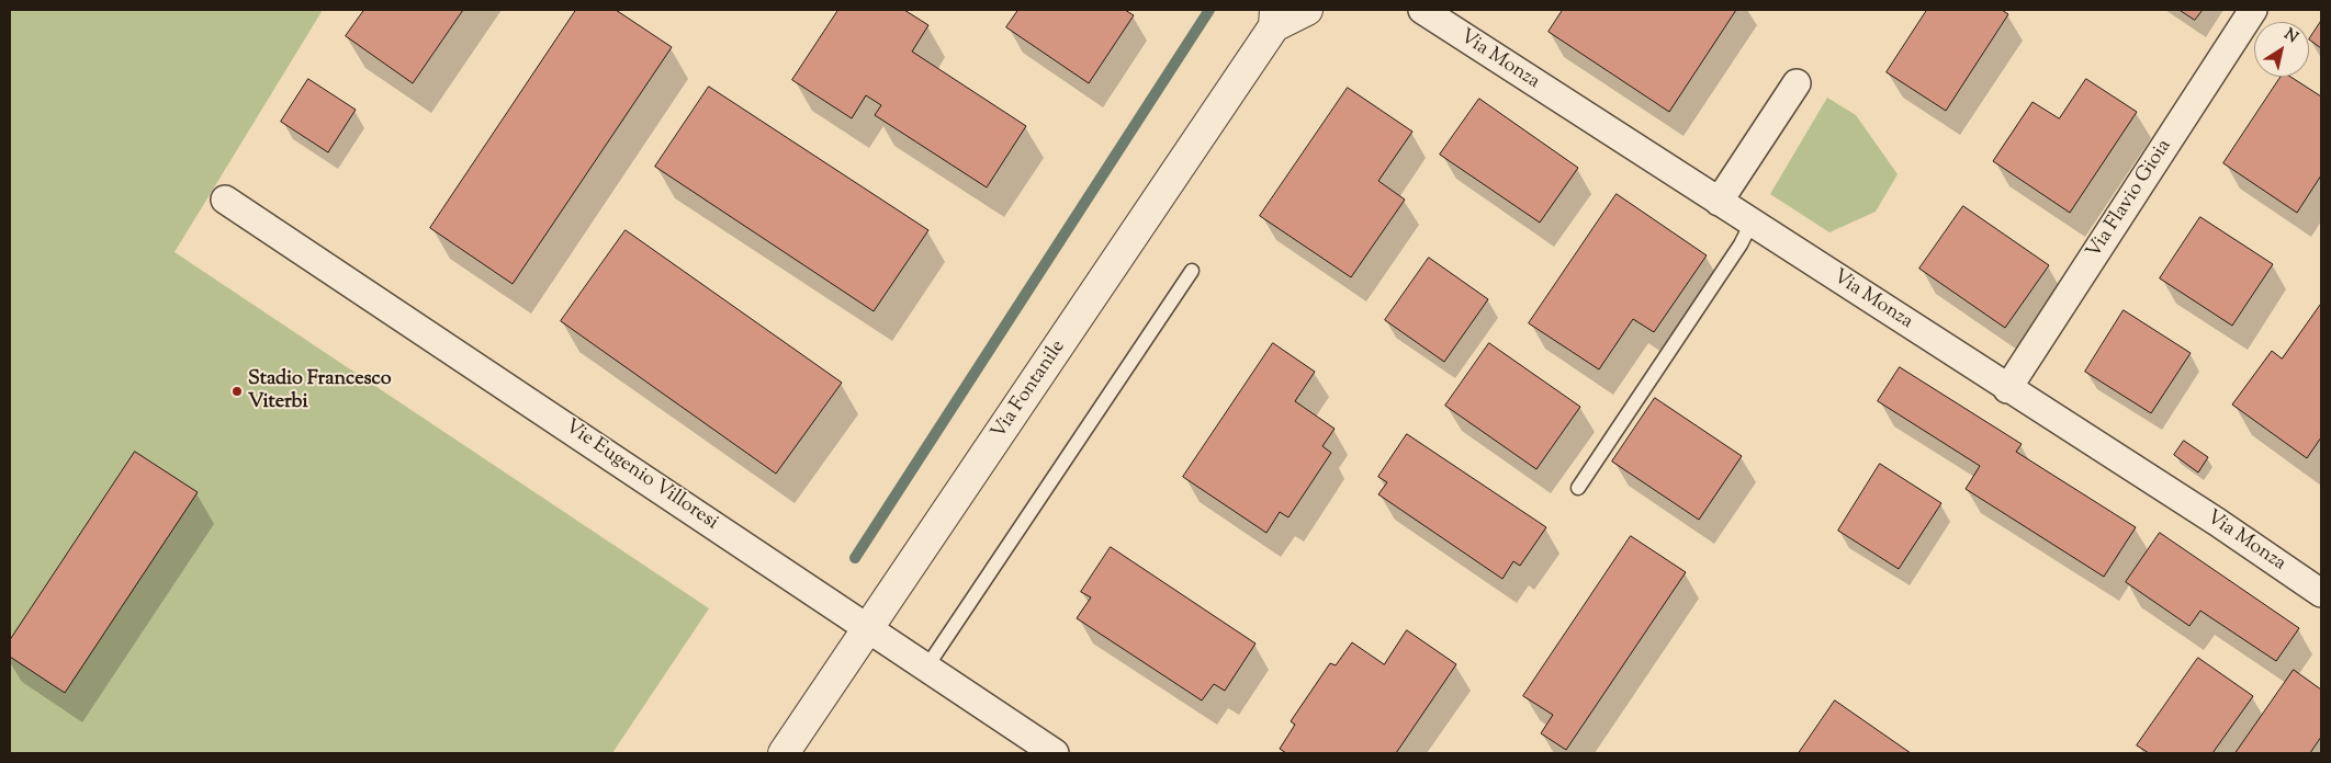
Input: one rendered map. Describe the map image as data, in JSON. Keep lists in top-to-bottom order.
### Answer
{
  "streets": {
    "street": [
      "Via Monza",
      "Via Flavio Gioia",
      "Via Fontanile",
      "Vie Eugenio Villoresi"
    ]
  },
  "crossings": [
    ["Via Monza", "Via Flavio Gioia"],
    ["Via Fontanile", "Vie Eugenio Villoresi"]
  ],
  "places": ["Stadio Francesco Viterbi"],
  "north": "top right"
}
